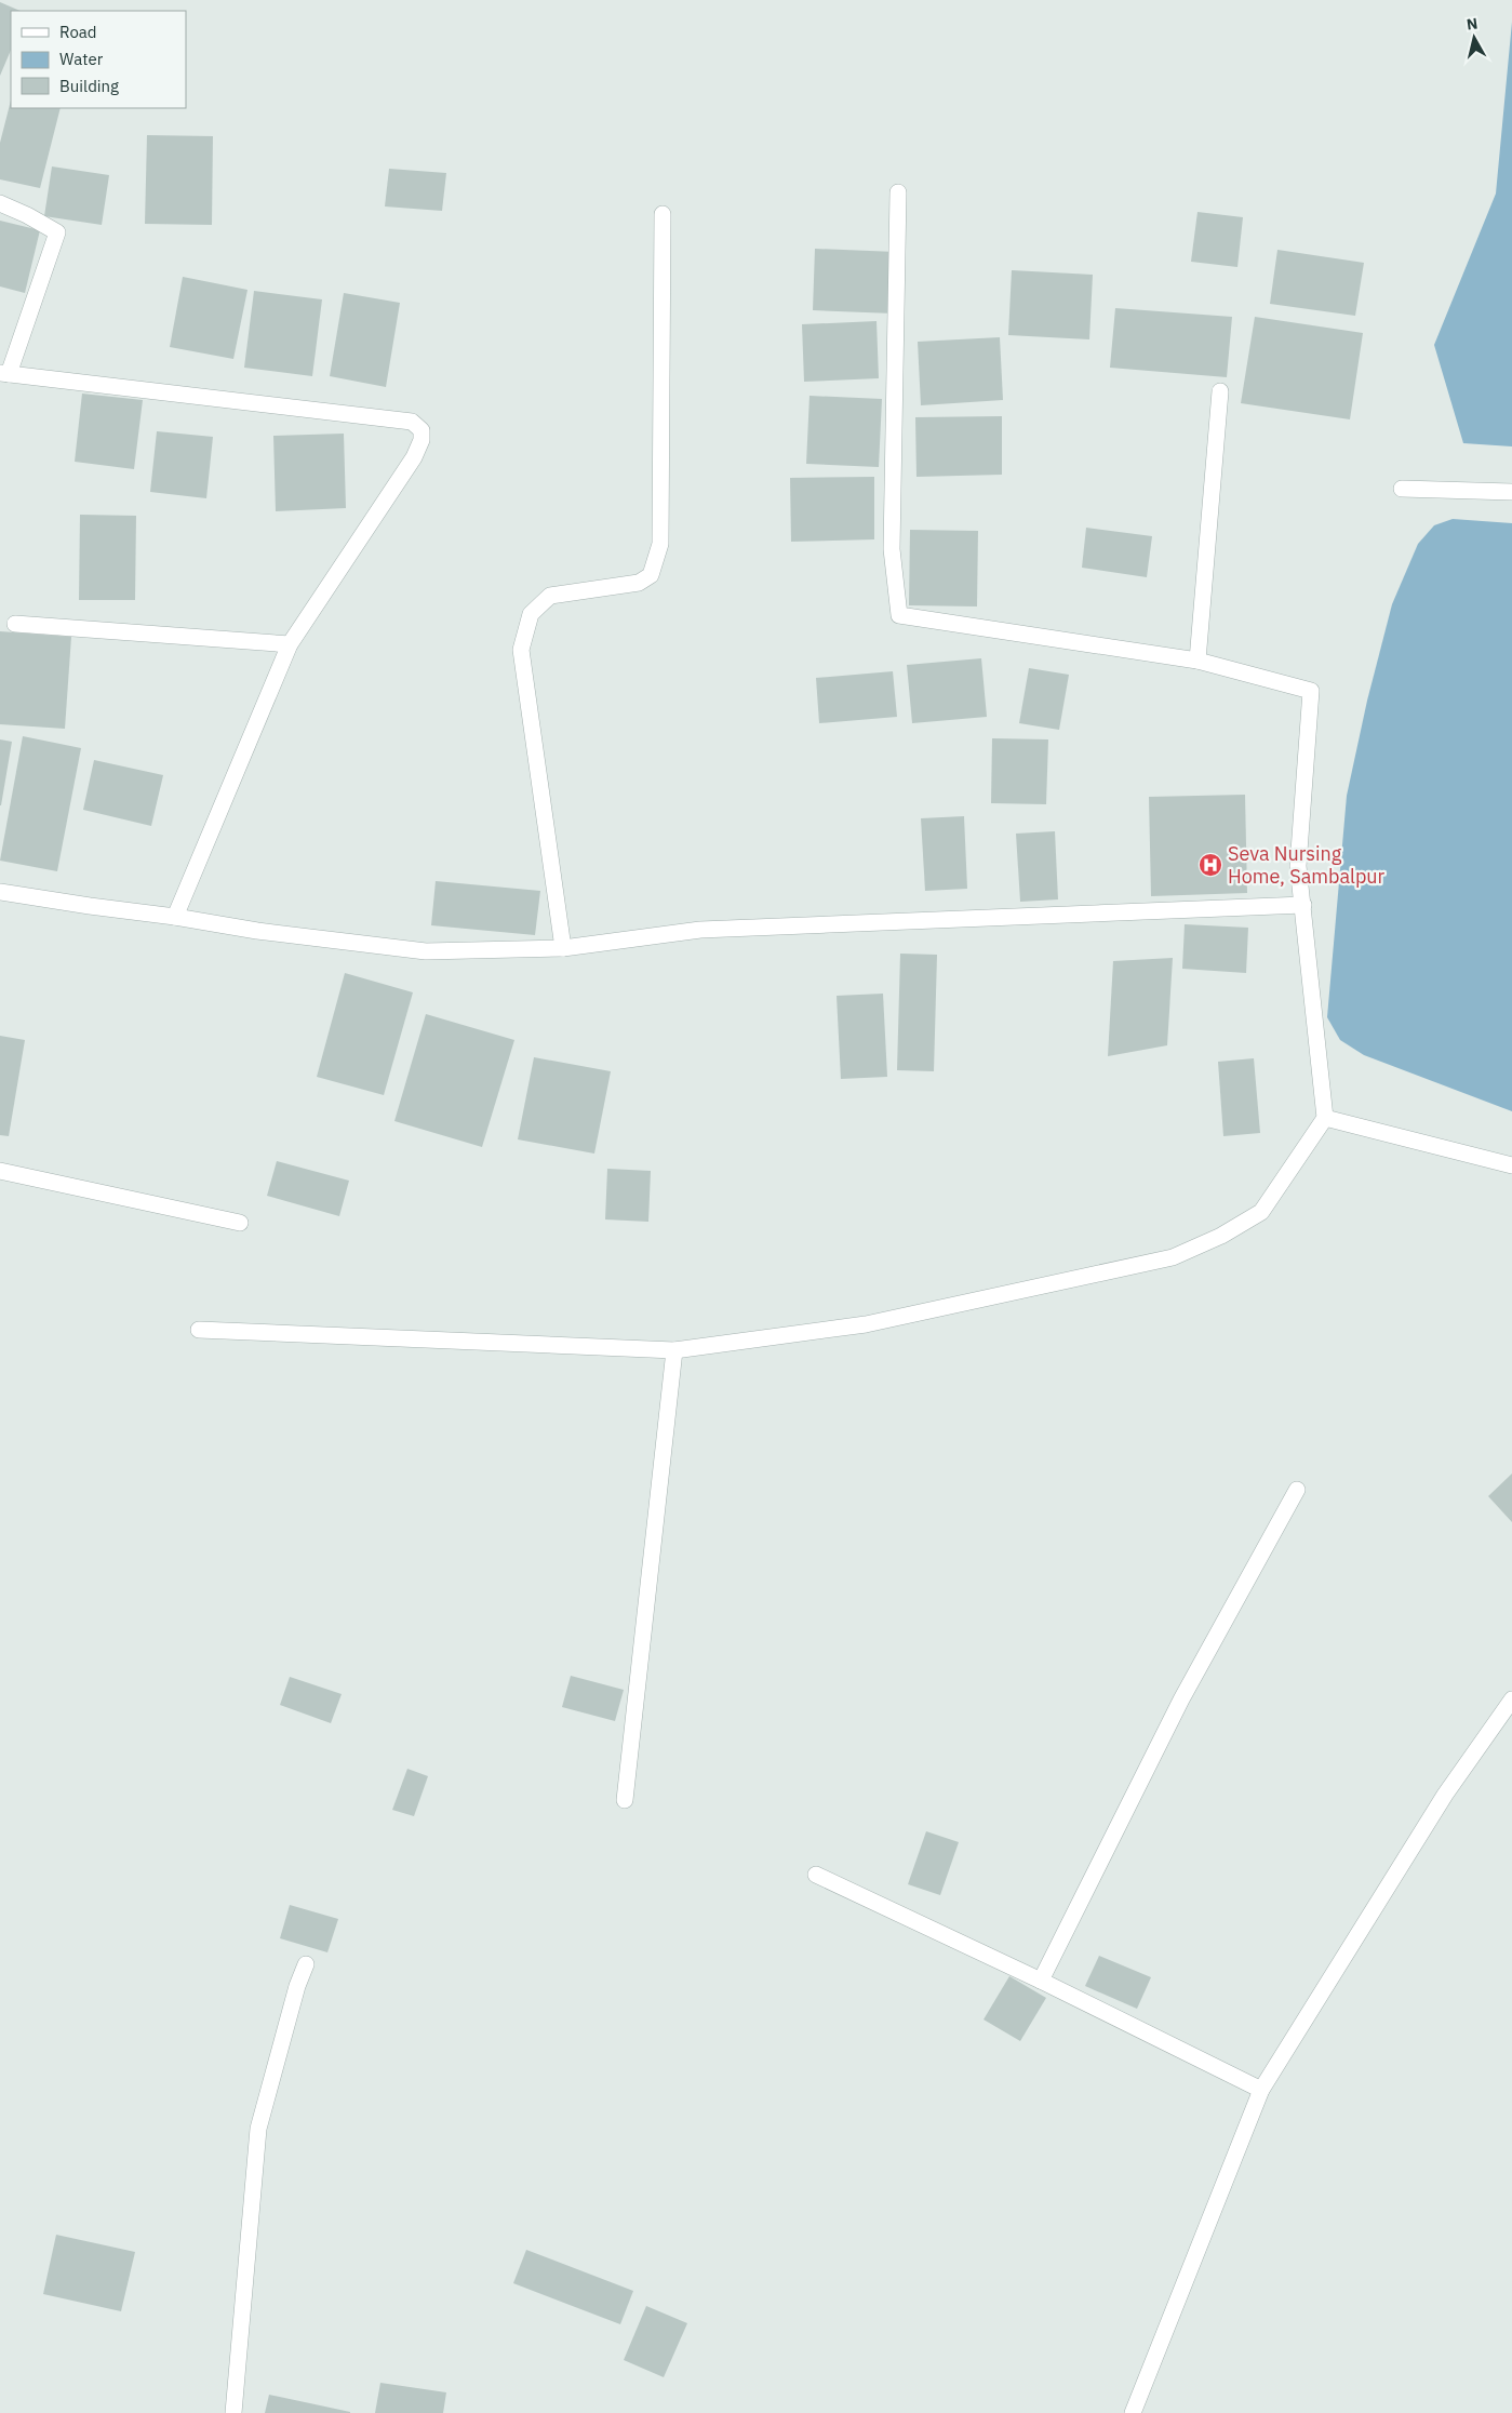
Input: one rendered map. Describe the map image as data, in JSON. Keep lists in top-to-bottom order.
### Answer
{
  "places": {
    "hospital": ["Seva Nursing Home, Sambalpur"]
  },
  "legend": ["Road", "Water", "Building"],
  "north": "top"
}
